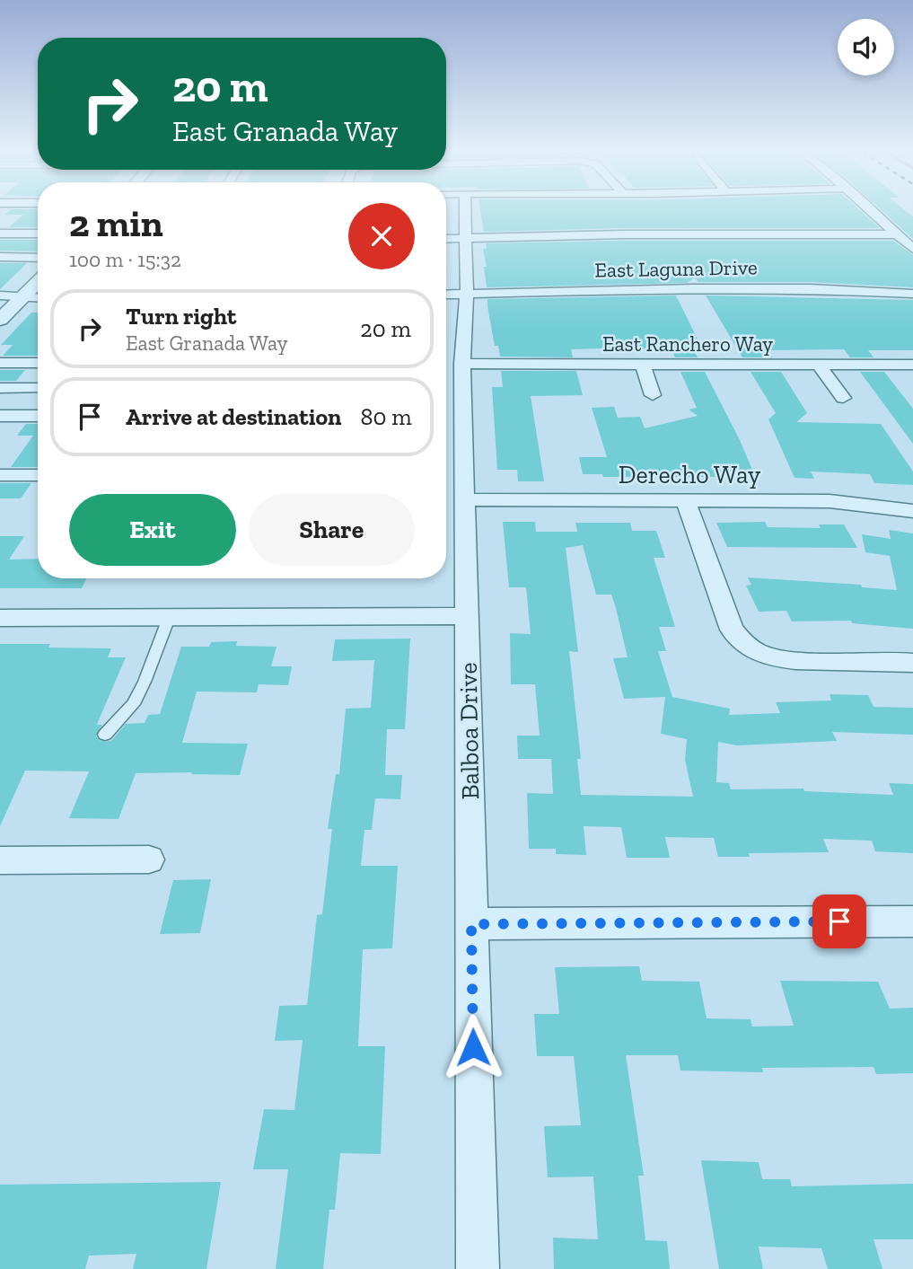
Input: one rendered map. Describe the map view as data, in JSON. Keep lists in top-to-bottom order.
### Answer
{
  "streets": {
    "street": [
      "East Laguna Drive",
      "East Ranchero Way",
      "Derecho Way",
      "Balboa Drive"
    ]
  },
  "crossings": [
    ["East Laguna Drive", "Balboa Drive"],
    ["East Ranchero Way", "Balboa Drive"],
    ["Derecho Way", "Balboa Drive"]
  ],
  "page": {
    "turn": ["20 m", "East Granada Way"],
    "heading": ["2 min", "100 m · 15:32"],
    "list": [
      {
        "name": "Turn right",
        "note": "East Granada Way",
        "value": "20 m"
      },
      {
        "name": "Arrive at destination",
        "value": "80 m"
      }
    ],
    "buttons": ["Exit", "Share"]
  }
}
